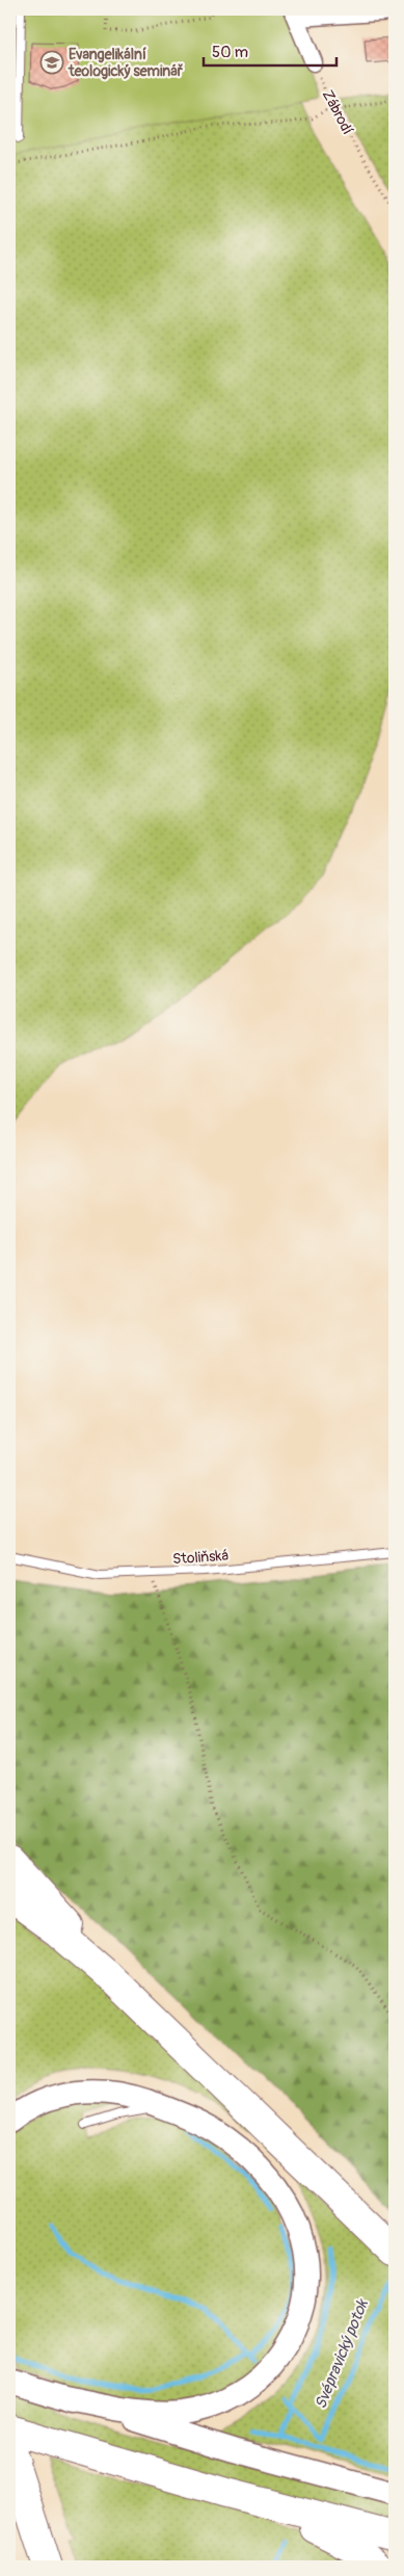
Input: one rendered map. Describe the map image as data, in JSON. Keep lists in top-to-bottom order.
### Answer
{
  "streets": {
    "lane": ["Stoliňská"],
    "path": ["Zábrodí"]
  },
  "water": ["Svépravický potok"],
  "places": {
    "school or university": ["Evangelikální teologický seminář"]
  },
  "scale_bar": "50 m"
}
